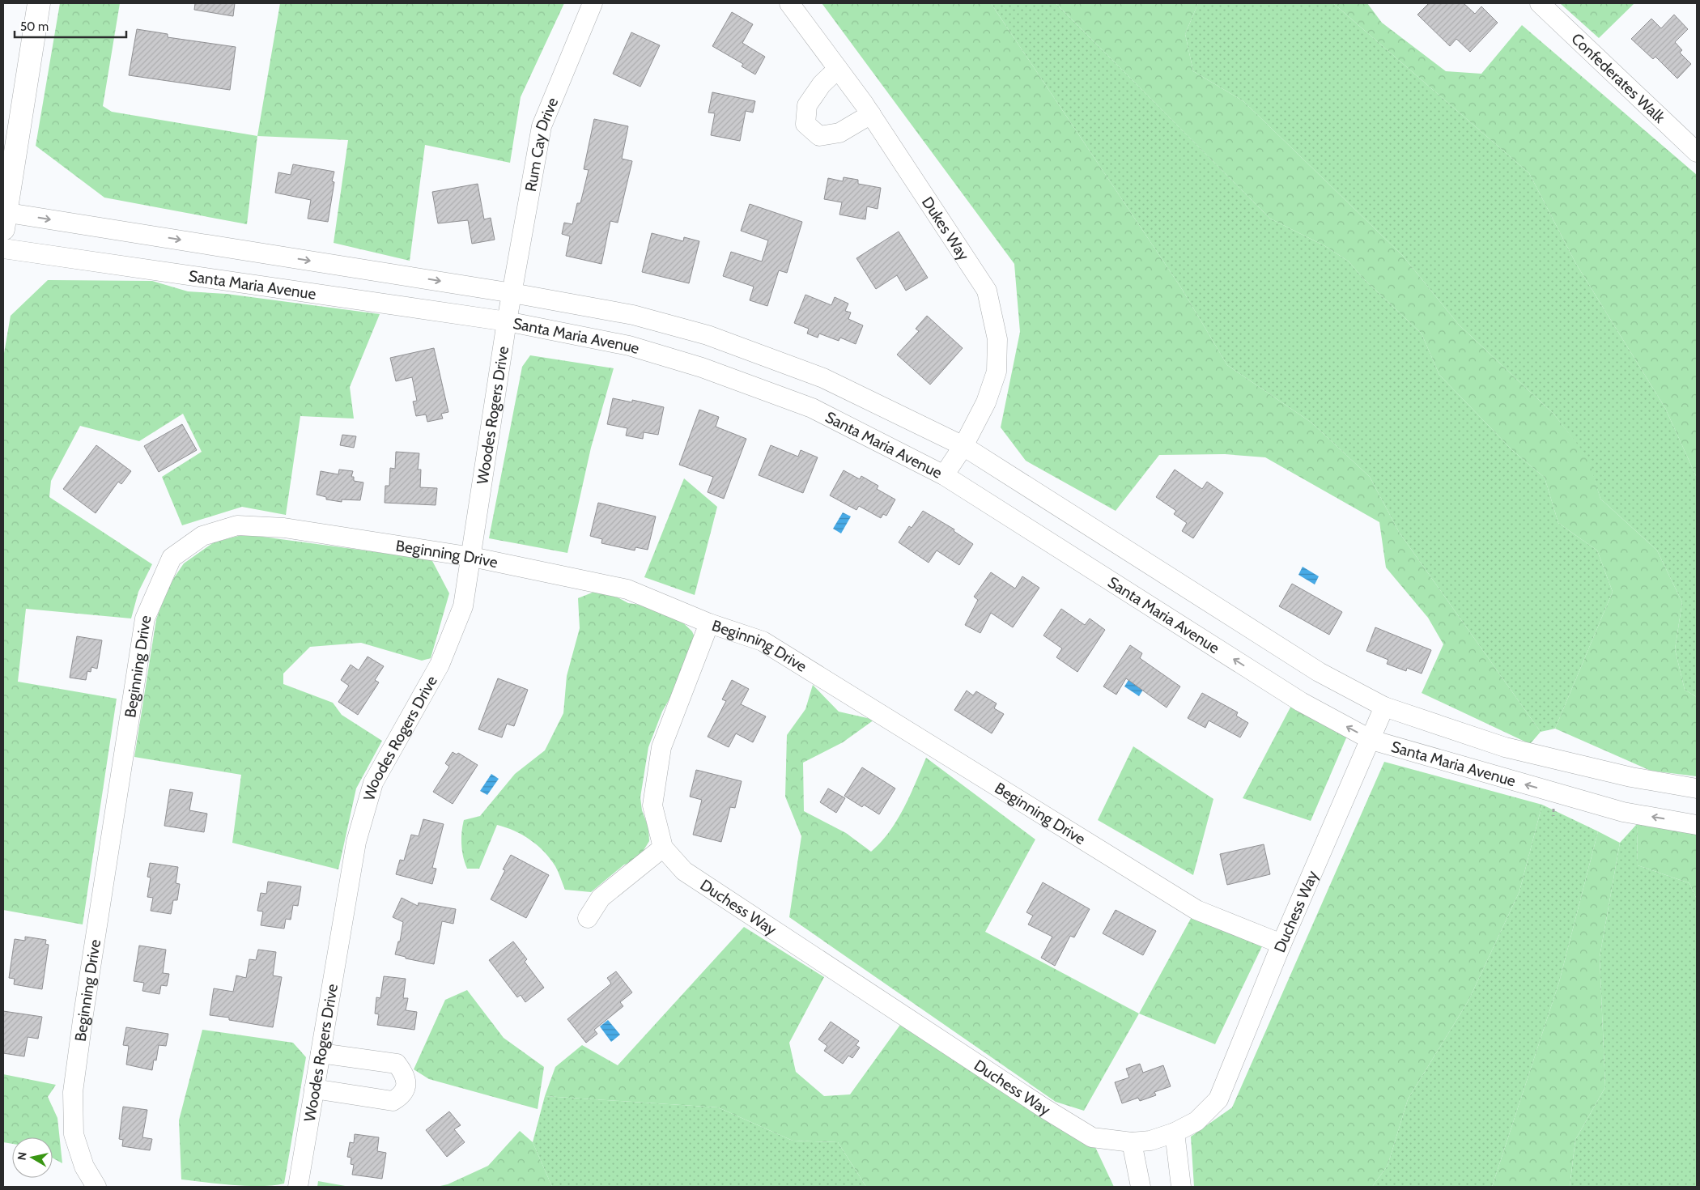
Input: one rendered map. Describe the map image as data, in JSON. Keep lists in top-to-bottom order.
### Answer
{
  "streets": {
    "street": [
      "Confederates Walk",
      "Rum Cay Drive",
      "Dukes Way",
      "Santa Maria Avenue",
      "Woodes Rogers Drive",
      "Beginning Drive",
      "Duchess Way"
    ]
  },
  "crossings": [
    ["Rum Cay Drive", "Santa Maria Avenue"],
    ["Rum Cay Drive", "Woodes Rogers Drive"],
    ["Dukes Way", "Santa Maria Avenue"],
    ["Santa Maria Avenue", "Woodes Rogers Drive"],
    ["Santa Maria Avenue", "Duchess Way"],
    ["Woodes Rogers Drive", "Beginning Drive"],
    ["Beginning Drive", "Duchess Way"]
  ],
  "scale_bar": "50 m",
  "north": "left"
}
